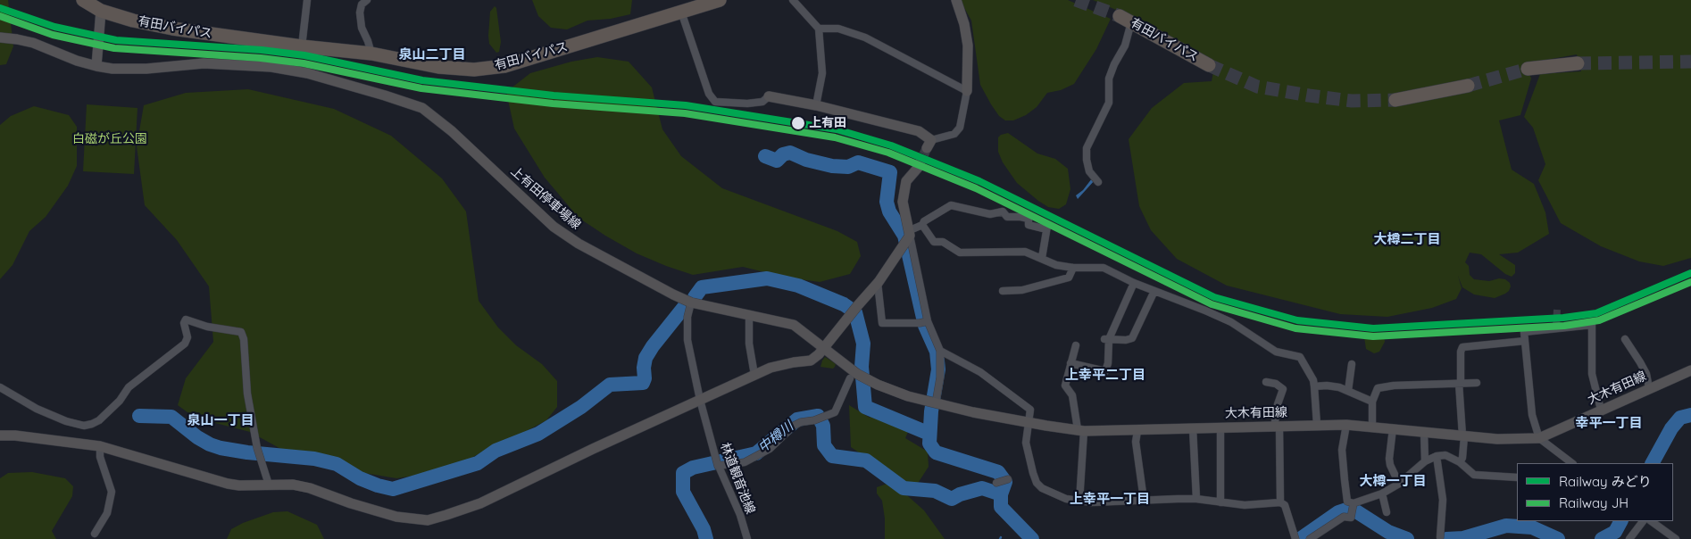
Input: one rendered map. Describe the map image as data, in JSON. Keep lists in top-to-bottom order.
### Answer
{
  "streets": {
    "highway": ["有田バイパス"],
    "main road": ["上有田停車場線", "大木有田線"],
    "street": ["林道観音池線"]
  },
  "crossings": [
    ["上有田停車場線", "大木有田線"]
  ],
  "districts": [
    "泉山二丁目",
    "大樽二丁目",
    "上幸平二丁目",
    "泉山一丁目",
    "幸平一丁目",
    "大樽一丁目",
    "上幸平一丁目"
  ],
  "water": ["中樽川"],
  "parks": ["白磁が丘公園"],
  "places": ["上有田"],
  "lines": ["rail line みどり", "rail line JH"],
  "legend": ["Railway みどり", "Railway JH"]
}
